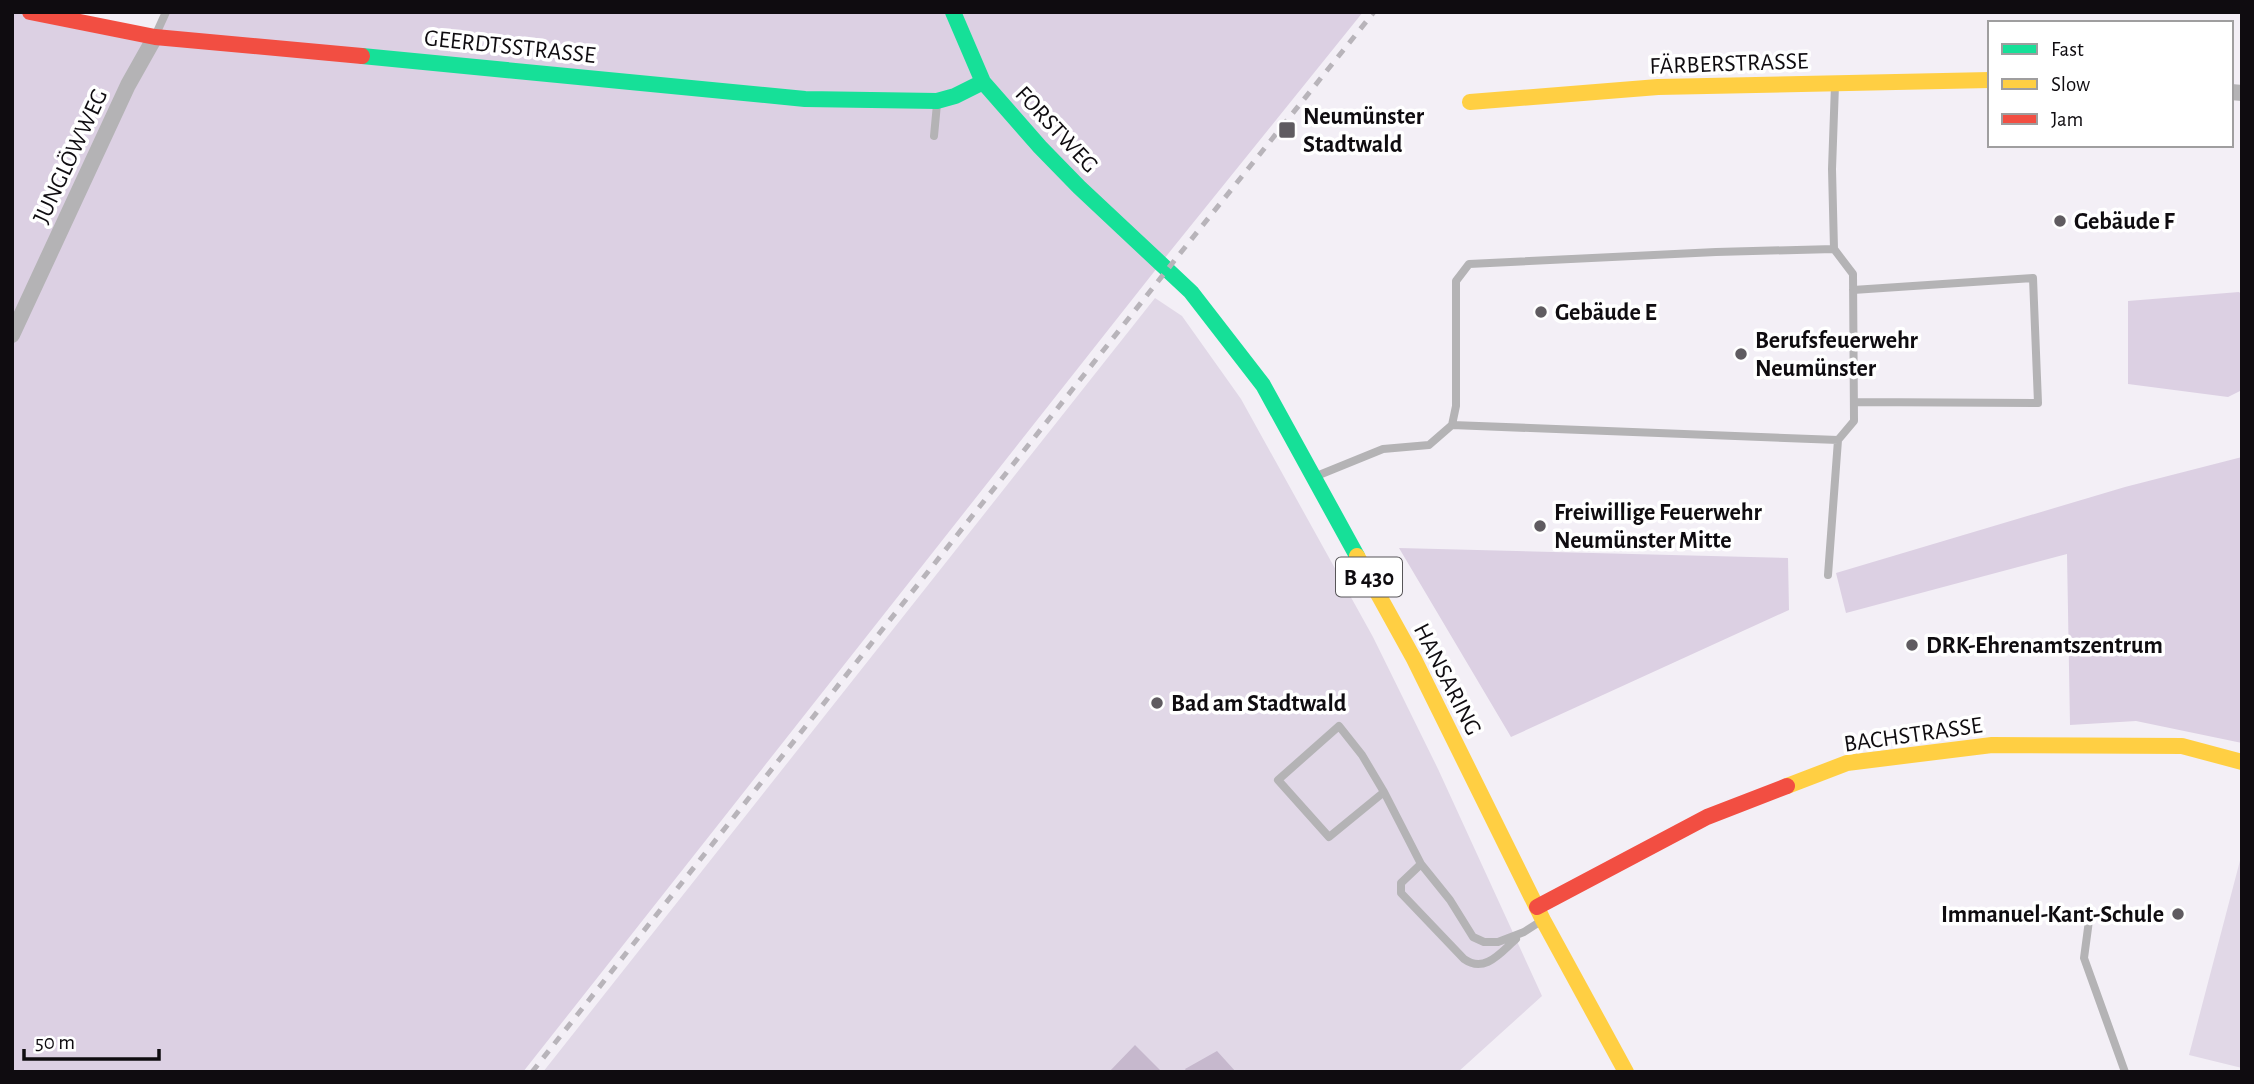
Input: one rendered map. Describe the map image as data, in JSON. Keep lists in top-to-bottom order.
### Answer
{
  "streets": {
    "street": [
      "GEERDTSSTRASSE",
      "FÄRBERSTRASSE",
      "FORSTWEG",
      "JUNGLÖWWEG",
      "B 430",
      "HANSARING",
      "BACHSTRASSE"
    ]
  },
  "crossings": [
    ["GEERDTSSTRASSE", "FORSTWEG"],
    ["GEERDTSSTRASSE", "JUNGLÖWWEG"],
    ["FORSTWEG", "HANSARING"],
    ["HANSARING", "BACHSTRASSE"]
  ],
  "places": {
    "transit": ["Neumünster Stadtwald"],
    "other": [
      "Gebäude F",
      "Gebäude E",
      "Berufsfeuerwehr Neumünster",
      "Freiwillige Feuerwehr Neumünster Mitte",
      "DRK-Ehrenamtszentrum",
      "Bad am Stadtwald",
      "Immanuel-Kant-Schule"
    ]
  },
  "legend": ["Fast", "Slow", "Jam"],
  "scale_bar": "50 m"
}
